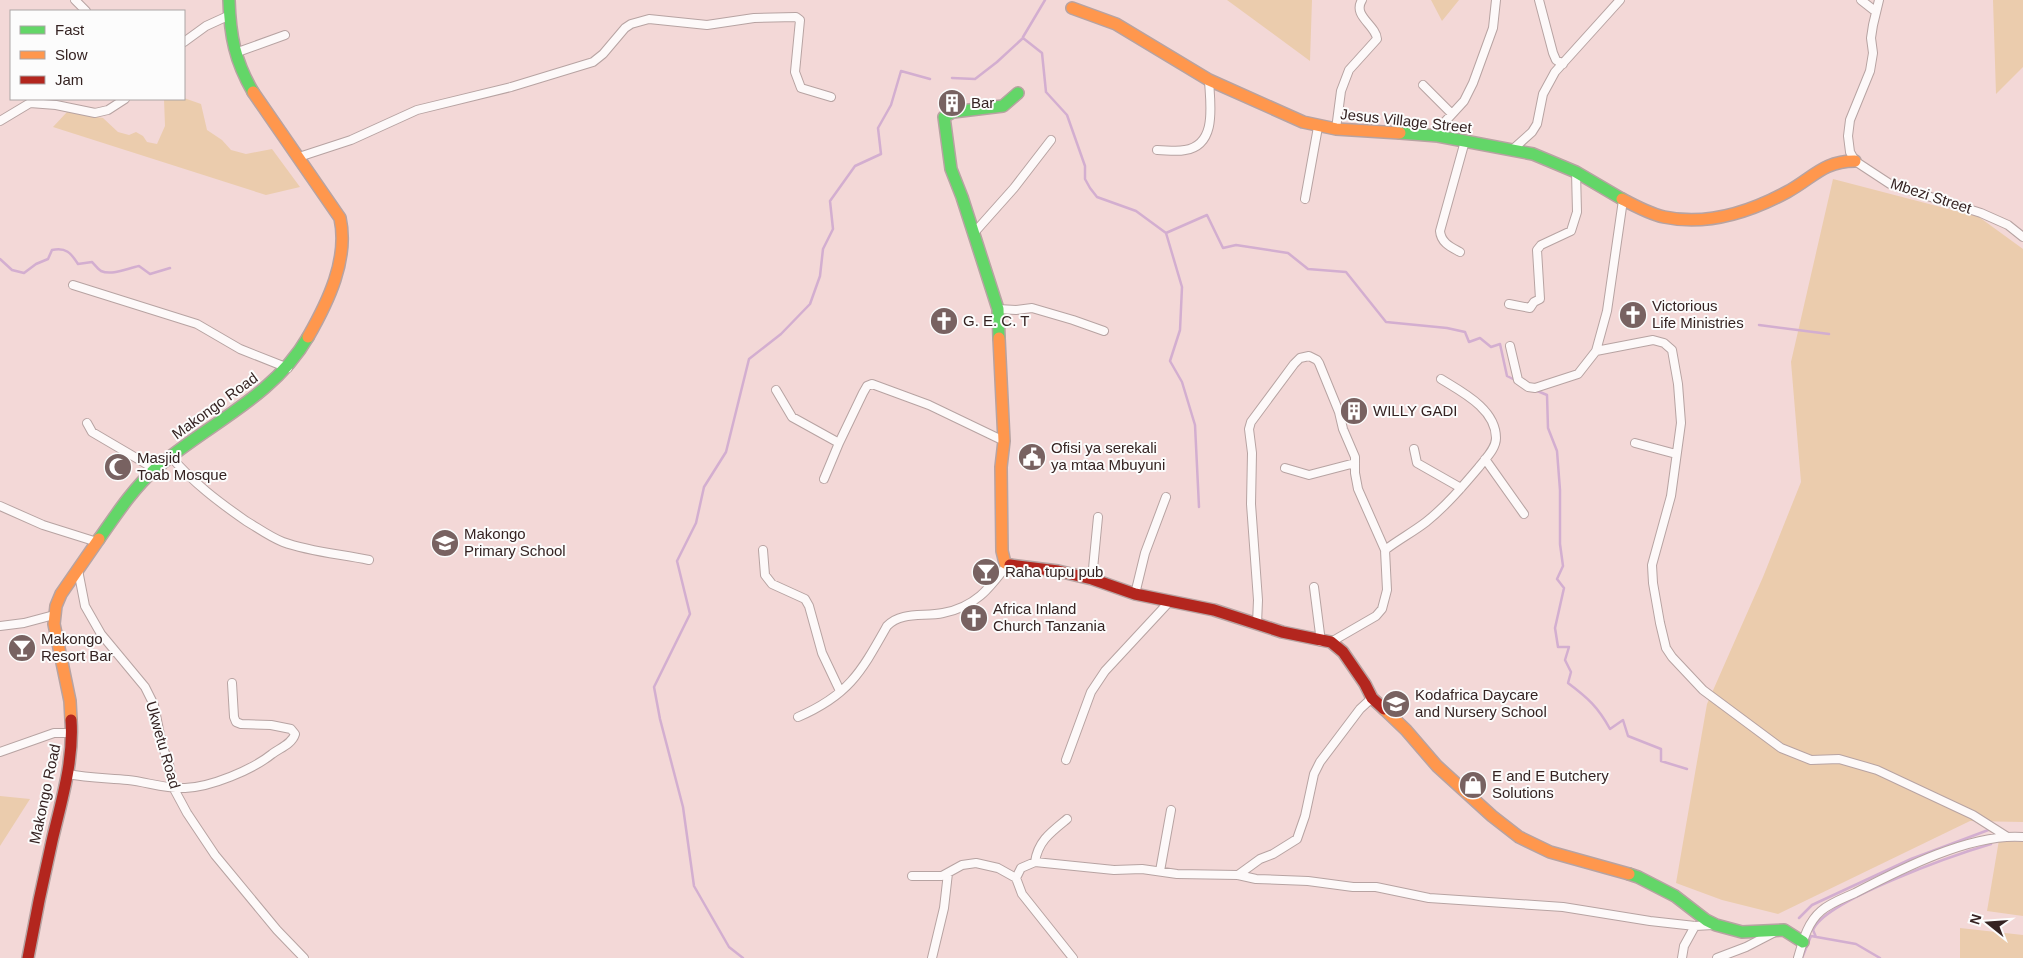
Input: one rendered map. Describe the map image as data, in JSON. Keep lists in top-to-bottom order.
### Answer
{
  "streets": {
    "street": [
      "Jesus Village Street",
      "Mbezi Street",
      "Makongo Road",
      "Ukwetu Road"
    ]
  },
  "crossings": [
    ["Jesus Village Street", "Mbezi Street"],
    ["Makongo Road", "Ukwetu Road"]
  ],
  "places": {
    "building": ["Bar", "WILLY GADI"],
    "church": ["Victorious Life Ministries", "G. E. C. T", "Africa Inland Church Tanzania"],
    "public building": ["Ofisi ya serekali ya mtaa Mbuyuni"],
    "mosque": ["Masjid Toab Mosque"],
    "school or university": ["Makongo Primary School", "Kodafrica Daycare and Nursery School"],
    "bar": ["Raha tupu pub", "Makongo Resort Bar"],
    "shop": ["E and E Butchery Solutions"]
  },
  "legend": ["Fast", "Slow", "Jam"],
  "north": "left"
}
